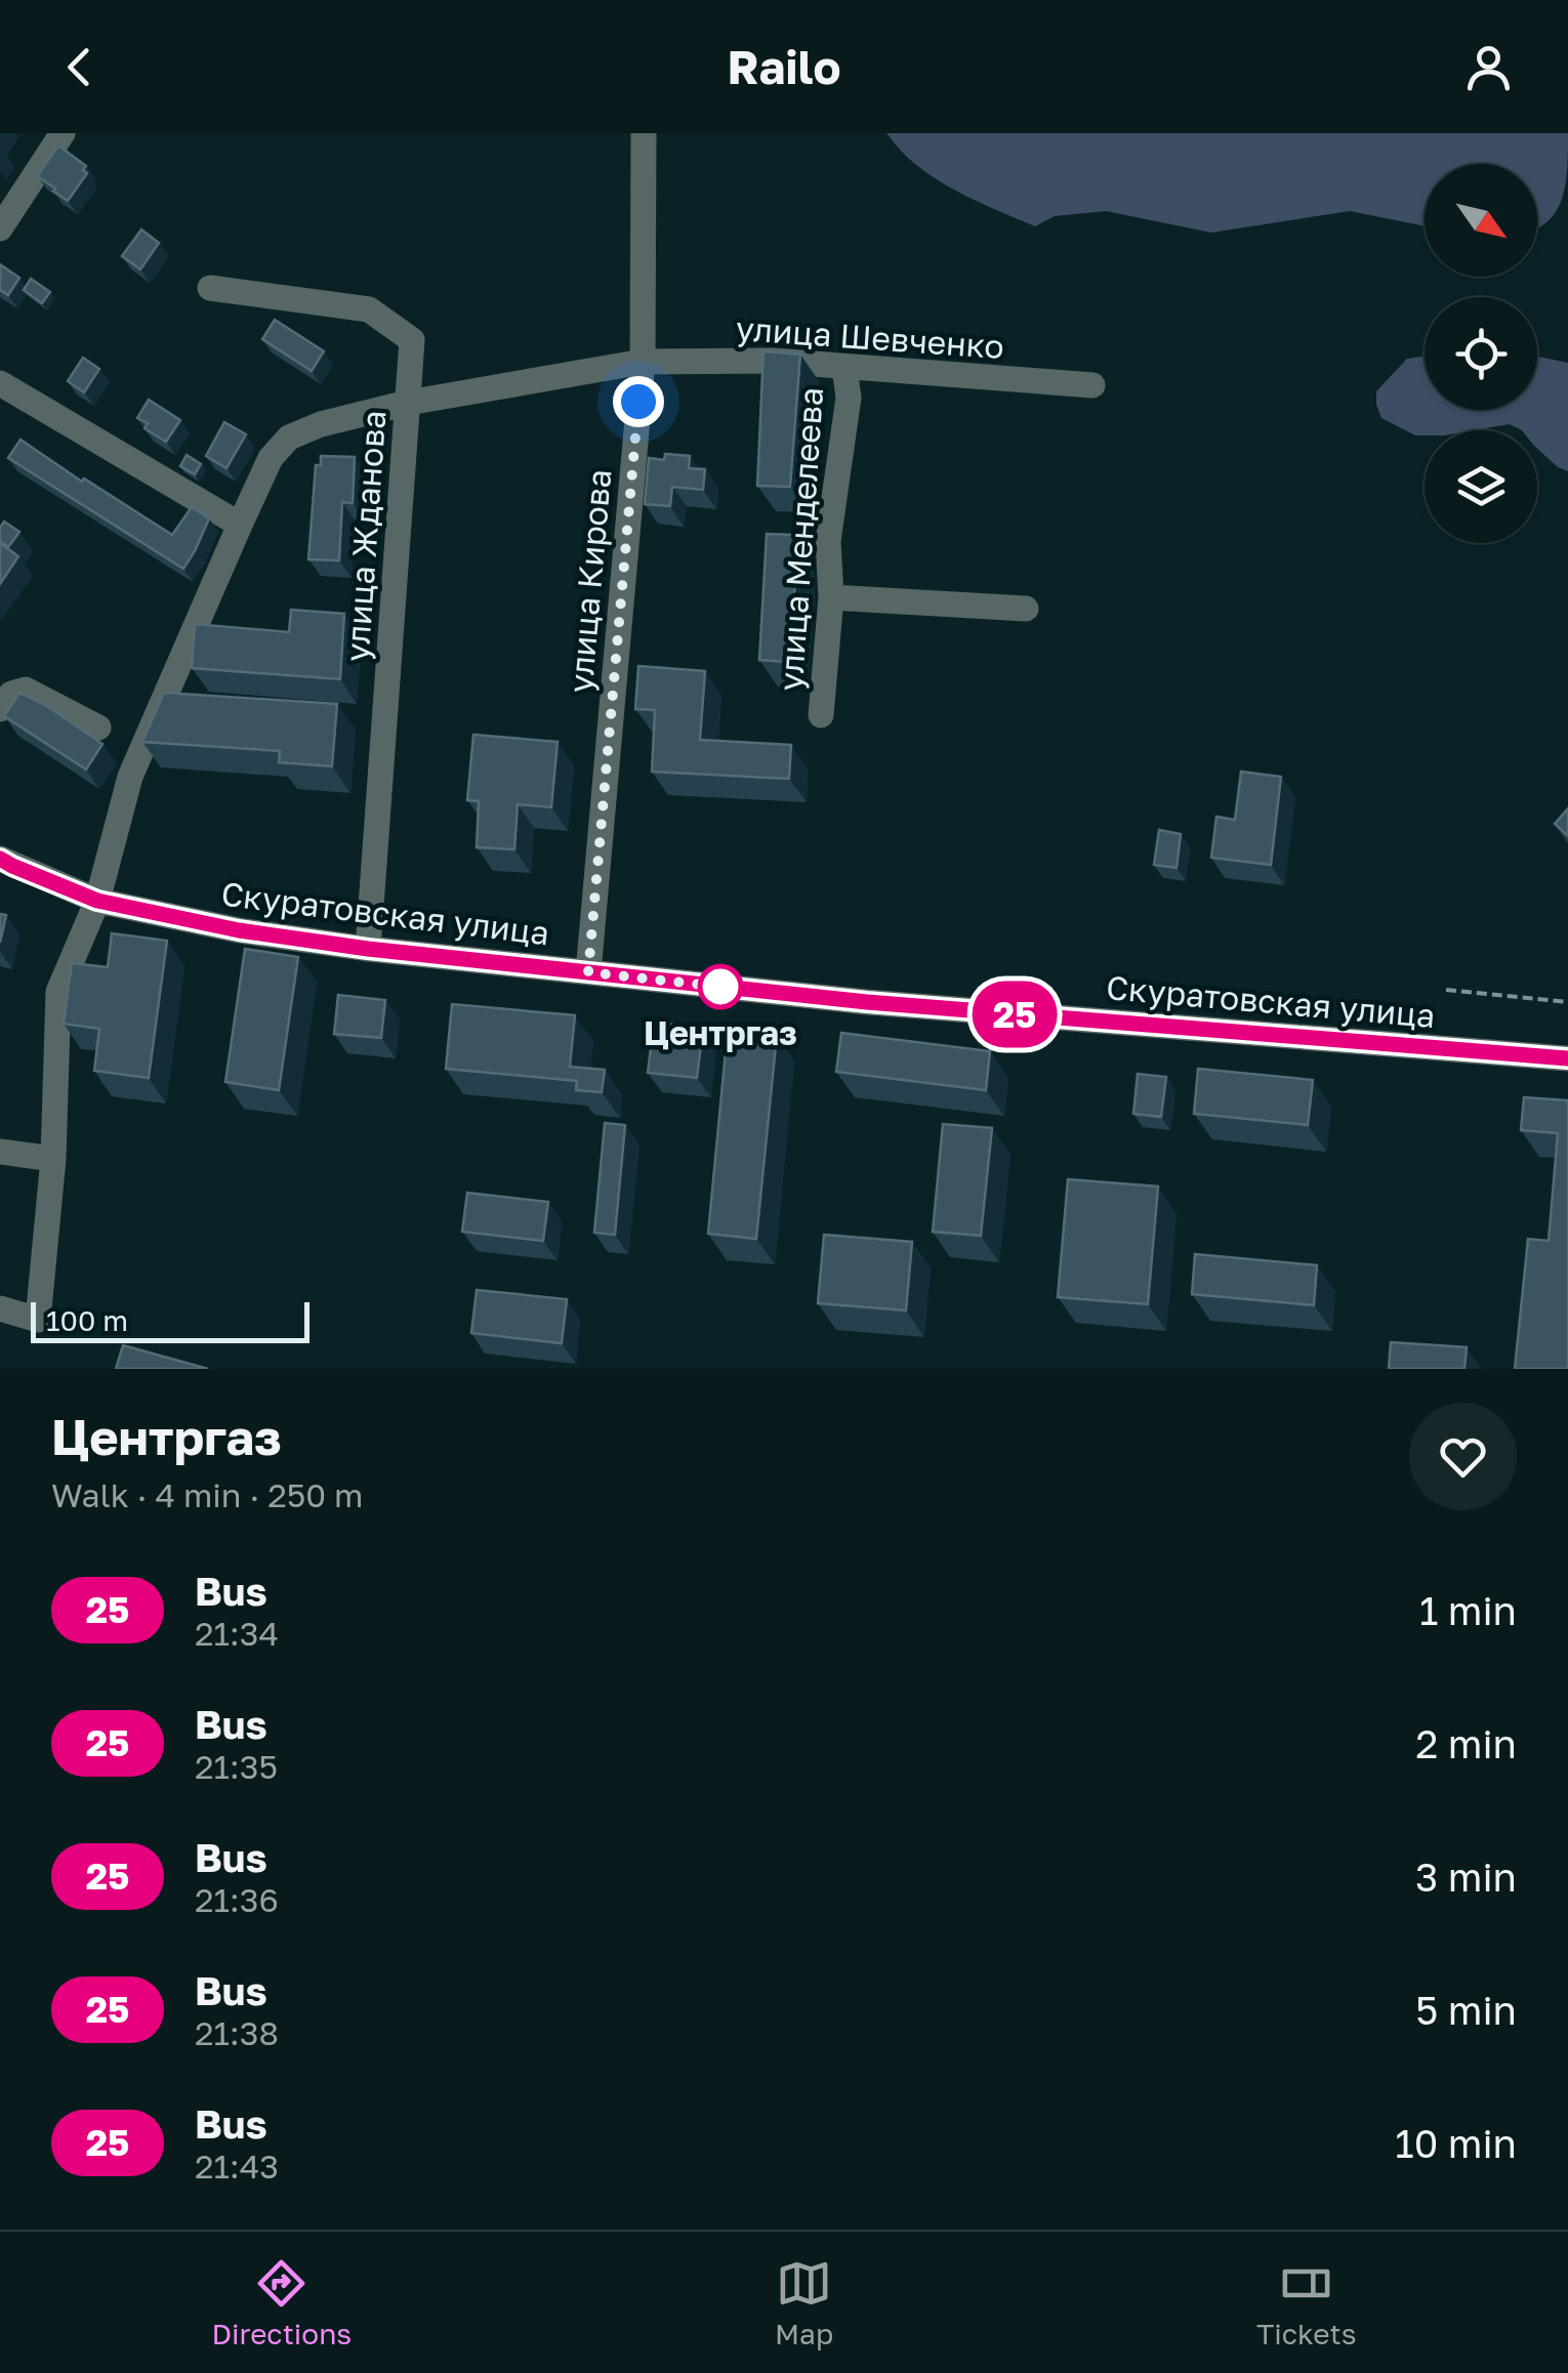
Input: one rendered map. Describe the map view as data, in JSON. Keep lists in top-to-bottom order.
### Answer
{
  "streets": {
    "street": [
      "улица Шевченко",
      "улица Жданова",
      "улица Менделеева",
      "улица Кирова",
      "Скуратовская улица"
    ]
  },
  "crossings": [
    ["улица Шевченко", "улица Жданова"],
    ["улица Шевченко", "улица Менделеева"],
    ["улица Шевченко", "улица Кирова"],
    ["улица Шевченко", "Скуратовская улица"],
    ["улица Жданова", "Скуратовская улица"],
    ["улица Кирова", "Скуратовская улица"]
  ],
  "places": ["Центргаз"],
  "lines": ["bus line 25"],
  "scale_bar": "100 m",
  "north": "bottom right",
  "page": {
    "header": "Railo",
    "on_map": "25",
    "scale": "100 m",
    "heading": ["Центргаз", "Walk · 4 min · 250 m"],
    "list": [
      {
        "mark": "25",
        "name": "Bus",
        "note": "21:34",
        "value": "1 min"
      },
      {
        "mark": "25",
        "name": "Bus",
        "note": "21:35",
        "value": "2 min"
      },
      {
        "mark": "25",
        "name": "Bus",
        "note": "21:36",
        "value": "3 min"
      },
      {
        "mark": "25",
        "name": "Bus",
        "note": "21:38",
        "value": "5 min"
      },
      {
        "mark": "25",
        "name": "Bus",
        "note": "21:43",
        "value": "10 min"
      }
    ],
    "tabs": ["Directions", "Map", "Tickets"]
  }
}
